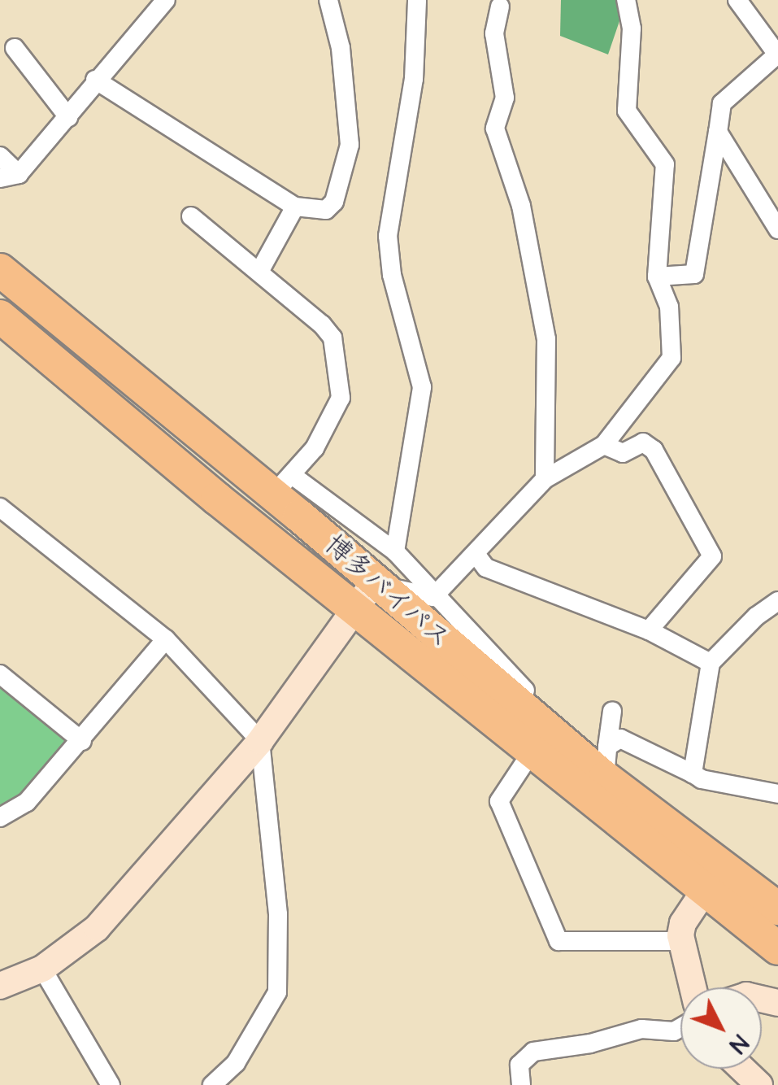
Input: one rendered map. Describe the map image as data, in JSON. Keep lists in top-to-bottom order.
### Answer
{
  "streets": {
    "highway": ["博多バイパス"]
  },
  "north": "bottom right"
}
